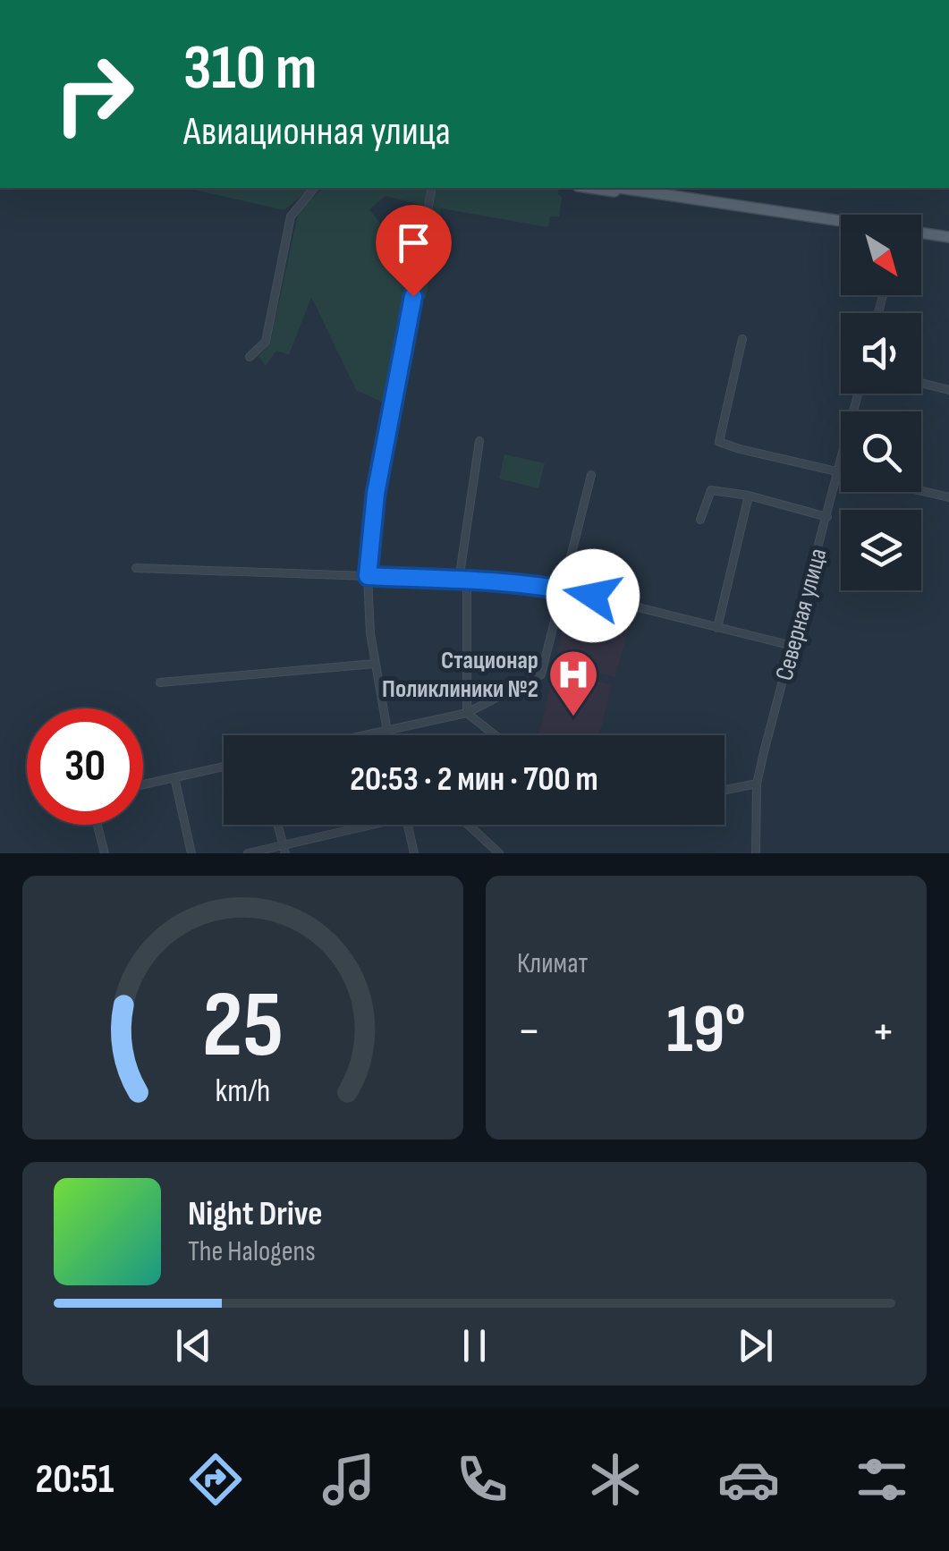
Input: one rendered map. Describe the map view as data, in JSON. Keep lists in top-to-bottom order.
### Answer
{
  "streets": {
    "street": ["Северная улица"]
  },
  "places": {
    "hospital": ["Стационар Поликлиники №2"]
  },
  "north": "bottom right",
  "page": {
    "turn": ["310 m", "Авиационная улица"],
    "limit": "30",
    "trip": "20:53 · 2 мин · 700 m",
    "tile": "Климат",
    "heat": ["−", "19°", "+"],
    "song": ["Night Drive", "The Halogens"],
    "tabs": "20:51",
    "gauge": ["25", "km/h"]
  }
}
